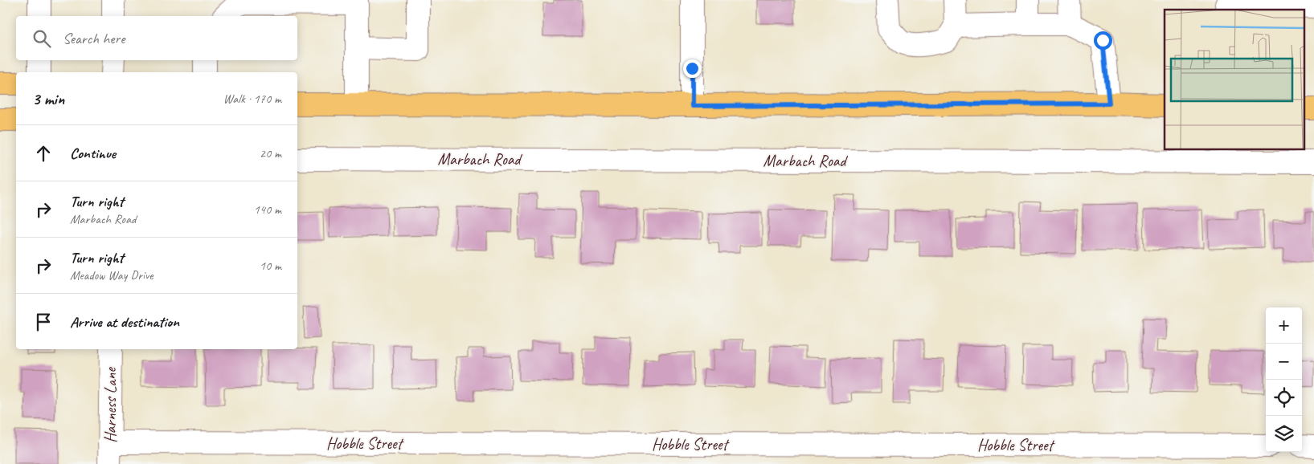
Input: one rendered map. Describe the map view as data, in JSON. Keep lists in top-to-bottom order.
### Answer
{
  "streets": {
    "street": ["Marbach Road", "Harness Lane", "Hobble Street"]
  },
  "crossings": [
    ["Harness Lane", "Hobble Street"]
  ],
  "page": {
    "search": "Search here",
    "heading": ["3 min", "Walk · 170 m"],
    "list": [
      ["Continue", "20 m"],
      ["Turn right", "Marbach Road", "140 m"],
      ["Turn right", "Meadow Way Drive", "10 m"],
      "Arrive at destination"
    ],
    "map_buttons": ["+", "−"]
  }
}
